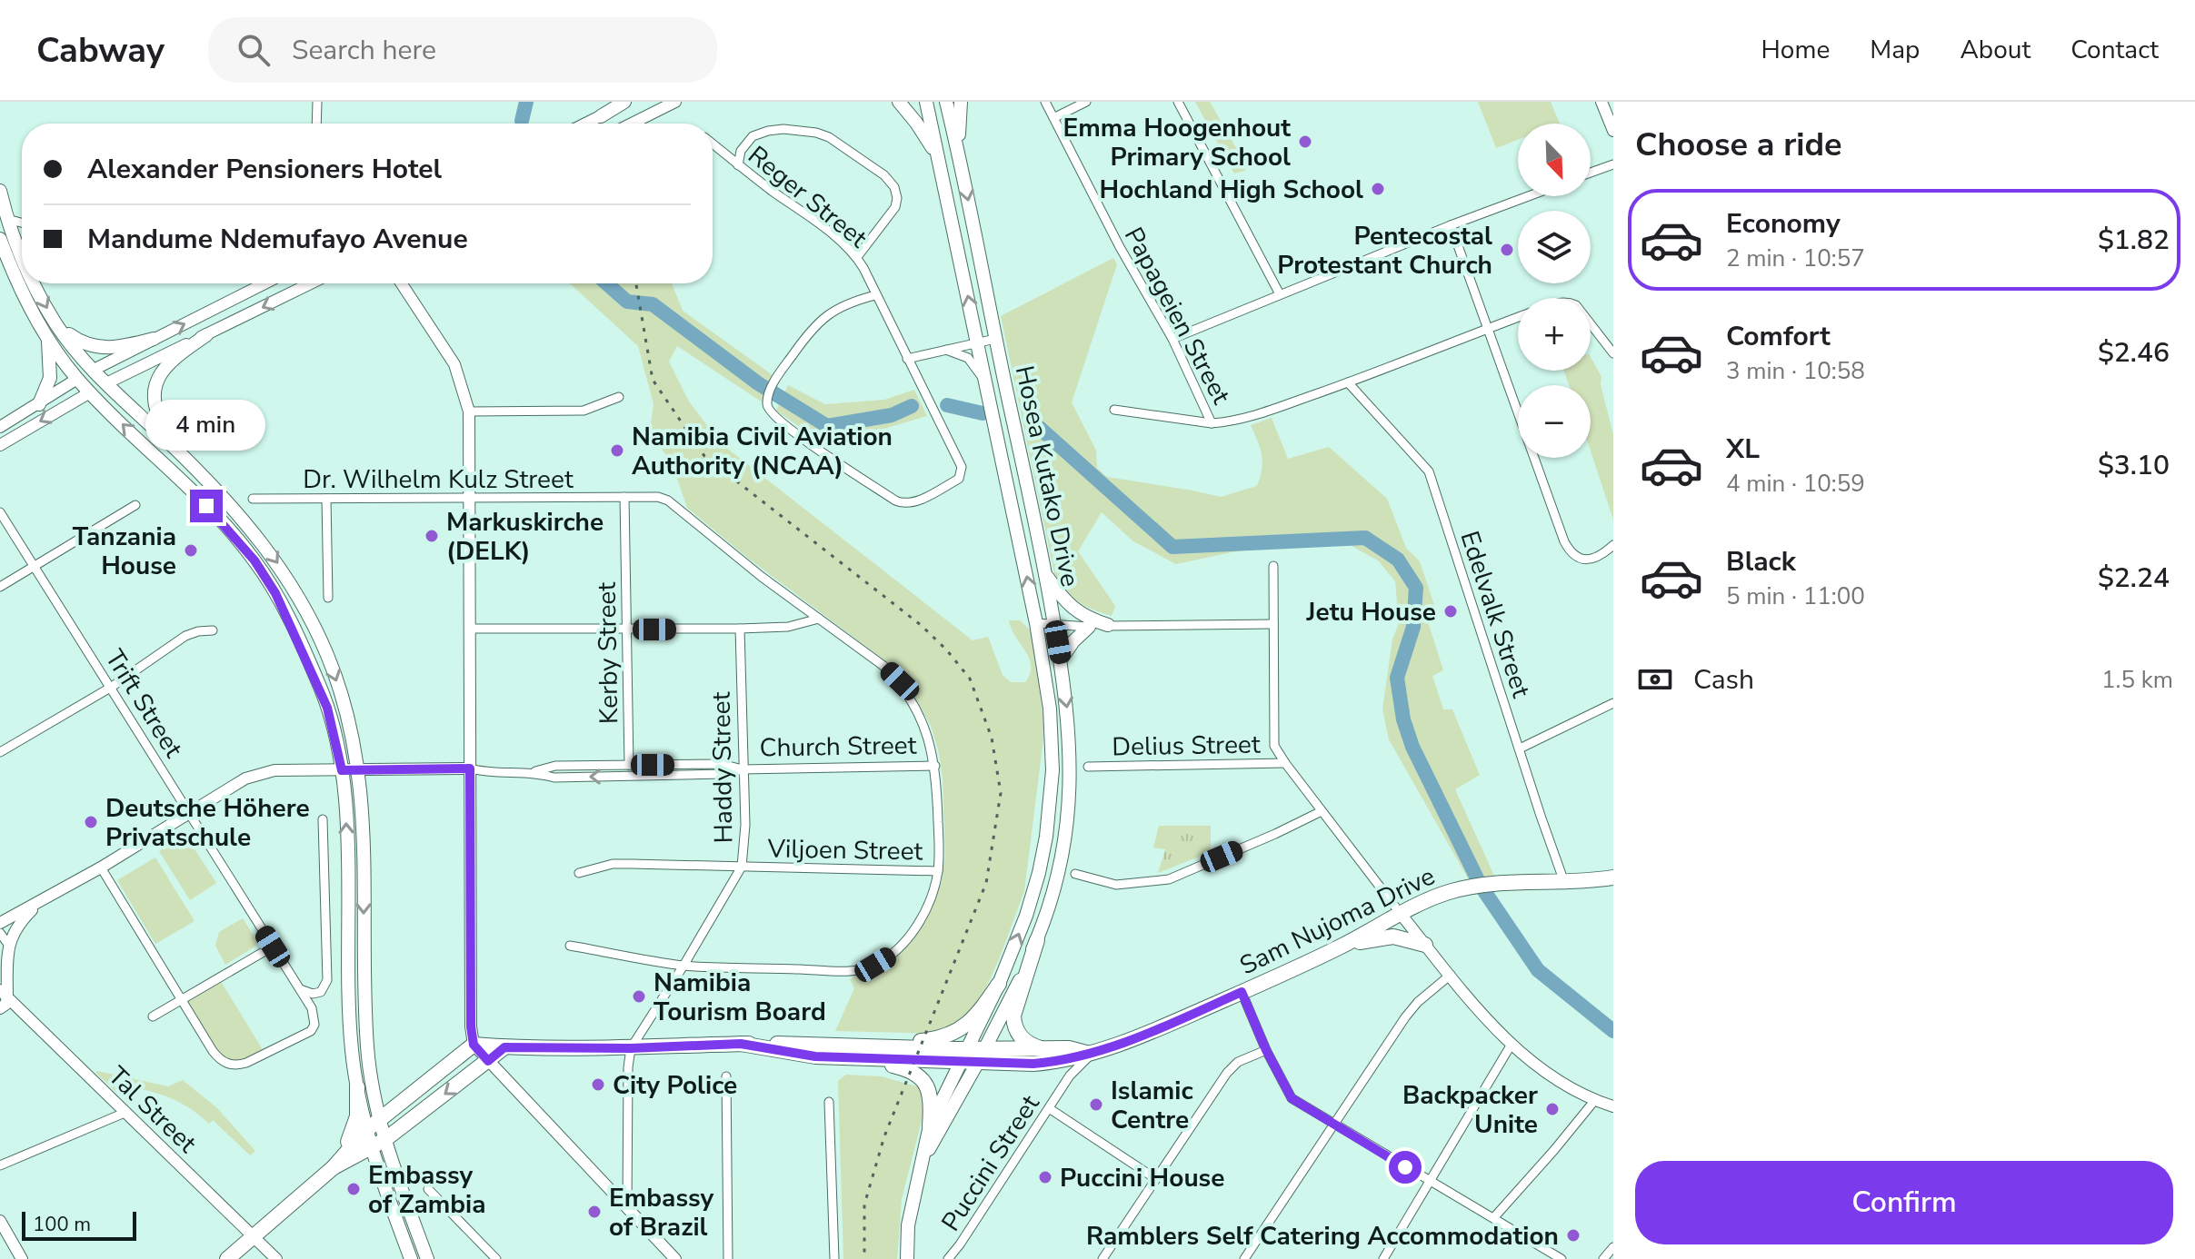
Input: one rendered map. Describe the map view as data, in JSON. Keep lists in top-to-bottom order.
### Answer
{
  "streets": {
    "highway": ["Sam Nujoma Drive"],
    "main road": ["Hosea Kutako Drive"],
    "street": [
      "Reger Street",
      "Papageien Street",
      "Dr. Wilhelm Kulz Street",
      "Edelvalk Street",
      "Kerby Street",
      "Trift Street",
      "Delius Street",
      "Church Street",
      "Haddy Street",
      "Viljoen Street",
      "Tal Street",
      "Puccini Street"
    ]
  },
  "crossings": [
    ["Papageien Street", "Edelvalk Street"],
    ["Hosea Kutako Drive", "Sam Nujoma Drive"],
    ["Dr. Wilhelm Kulz Street", "Kerby Street"],
    ["Dr. Wilhelm Kulz Street", "Church Street"],
    ["Dr. Wilhelm Kulz Street", "Haddy Street"],
    ["Dr. Wilhelm Kulz Street", "Viljoen Street"],
    ["Edelvalk Street", "Sam Nujoma Drive"],
    ["Kerby Street", "Church Street"],
    ["Trift Street", "Church Street"],
    ["Church Street", "Haddy Street"],
    ["Church Street", "Tal Street"],
    ["Haddy Street", "Viljoen Street"],
    ["Haddy Street", "Sam Nujoma Drive"],
    ["Sam Nujoma Drive", "Puccini Street"]
  ],
  "places": [
    "Emma Hoogenhout Primary School",
    "Hochland High School",
    "Pentecostal Protestant Church",
    "Namibia Civil Aviation Authority (NCAA)",
    "Markuskirche (DELK)",
    "Tanzania House",
    "Jetu House",
    "Deutsche Höhere Privatschule",
    "Namibia Tourism Board",
    "City Police",
    "Islamic Centre",
    "Backpacker Unite",
    "Puccini House",
    "Embassy of Zambia",
    "Embassy of Brazil",
    "Ramblers Self Catering Accommodation"
  ],
  "scale_bar": "100 m",
  "north": "bottom right",
  "page": {
    "header": "Cabway",
    "search": "Search here",
    "nav": [
      "Home",
      "Map",
      "About",
      "Contact"
    ],
    "heading": "Choose a ride",
    "map_buttons": ["+", "−"],
    "banner": ["Alexander Pensioners Hotel", "Mandume Ndemufayo Avenue"],
    "list": [
      {
        "name": "Economy",
        "note": "2 min · 10:57",
        "value": "$1.82"
      },
      {
        "name": "Comfort",
        "note": "3 min · 10:58",
        "value": "$2.46"
      },
      {
        "name": "XL",
        "note": "4 min · 10:59",
        "value": "$3.10"
      },
      {
        "name": "Black",
        "note": "5 min · 11:00",
        "value": "$2.24"
      }
    ],
    "bubble": "4 min",
    "pay": ["Cash", "1.5 km"],
    "buttons": "Confirm",
    "scale": "100 m"
  }
}
